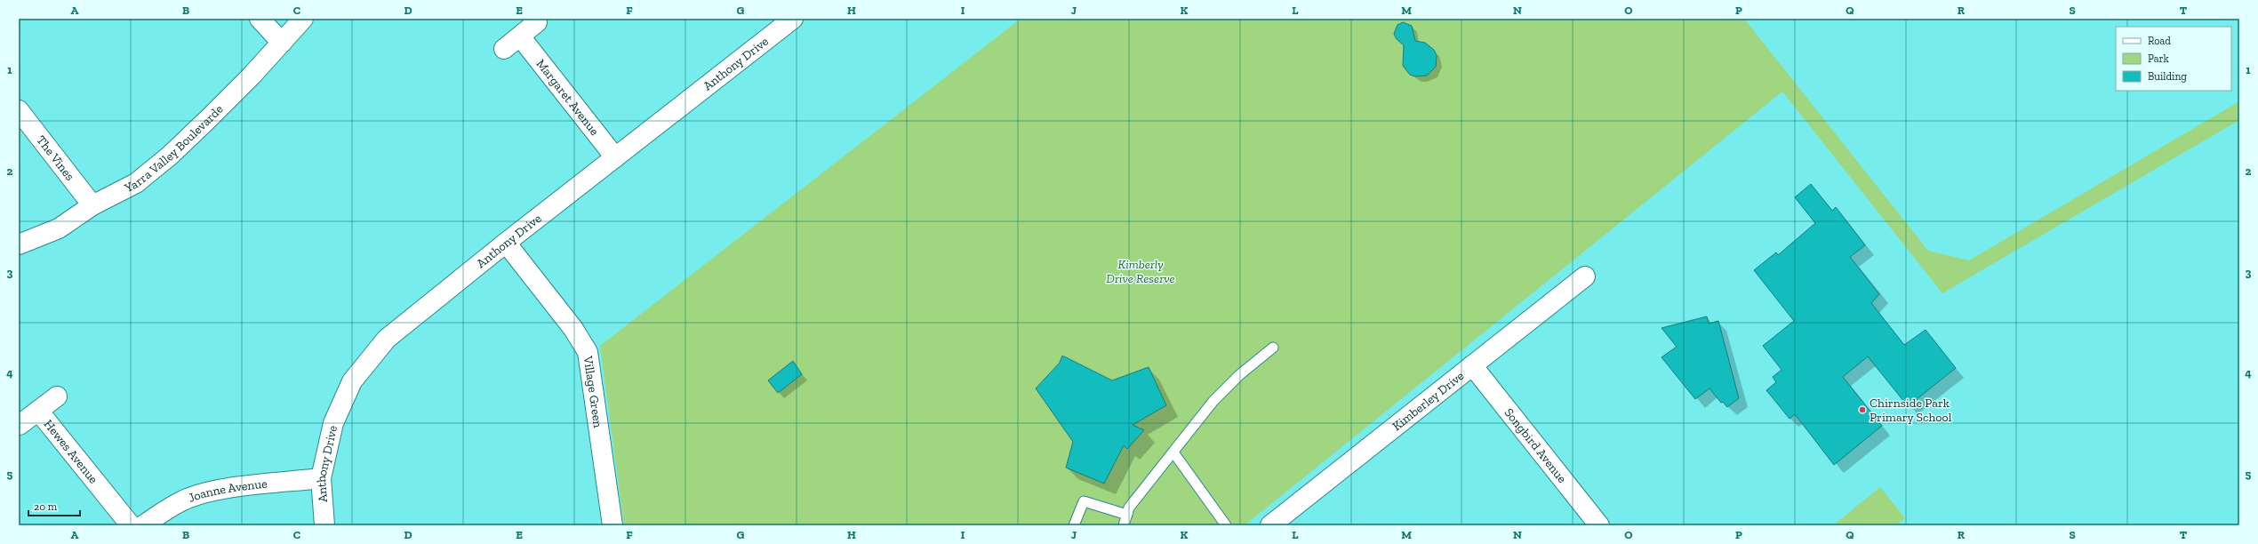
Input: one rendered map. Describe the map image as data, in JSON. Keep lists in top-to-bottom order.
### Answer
{
  "streets": {
    "street": [
      "Anthony Drive",
      "Margaret Avenue",
      "Yarra Valley Boulevarde",
      "The Vines",
      "Village Green",
      "Kimberley Drive",
      "Songbird Avenue",
      "Hewes Avenue",
      "Joanne Avenue"
    ]
  },
  "crossings": [
    ["Anthony Drive", "Margaret Avenue"],
    ["Anthony Drive", "Village Green"],
    ["Anthony Drive", "Joanne Avenue"],
    ["Yarra Valley Boulevarde", "The Vines"],
    ["Kimberley Drive", "Songbird Avenue"]
  ],
  "parks": ["Kimberly Drive Reserve"],
  "places": ["Chirnside Park Primary School"],
  "legend": ["Road", "Park", "Building"],
  "scale_bar": "20 m",
  "grid": {
    "columns": [
      "A",
      "B",
      "C",
      "D",
      "E",
      "F",
      "G",
      "H",
      "I",
      "J",
      "K",
      "L",
      "M",
      "N",
      "O",
      "P",
      "Q",
      "R",
      "S",
      "T"
    ],
    "rows": [
      "1",
      "2",
      "3",
      "4",
      "5"
    ]
  }
}
